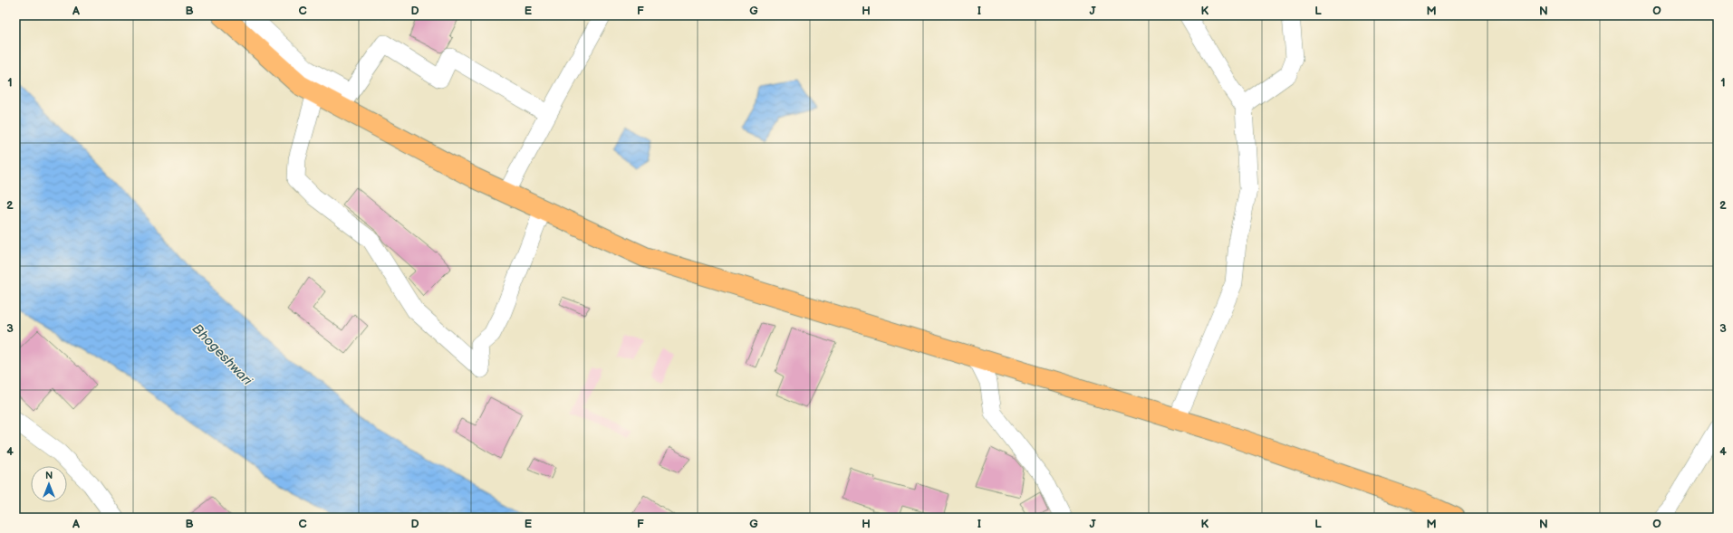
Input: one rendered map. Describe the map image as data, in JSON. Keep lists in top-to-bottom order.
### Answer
{
  "water": ["Bhogeshwari"],
  "north": "top",
  "grid": {
    "columns": [
      "A",
      "B",
      "C",
      "D",
      "E",
      "F",
      "G",
      "H",
      "I",
      "J",
      "K",
      "L",
      "M",
      "N",
      "O"
    ],
    "rows": [
      "1",
      "2",
      "3",
      "4"
    ]
  }
}
